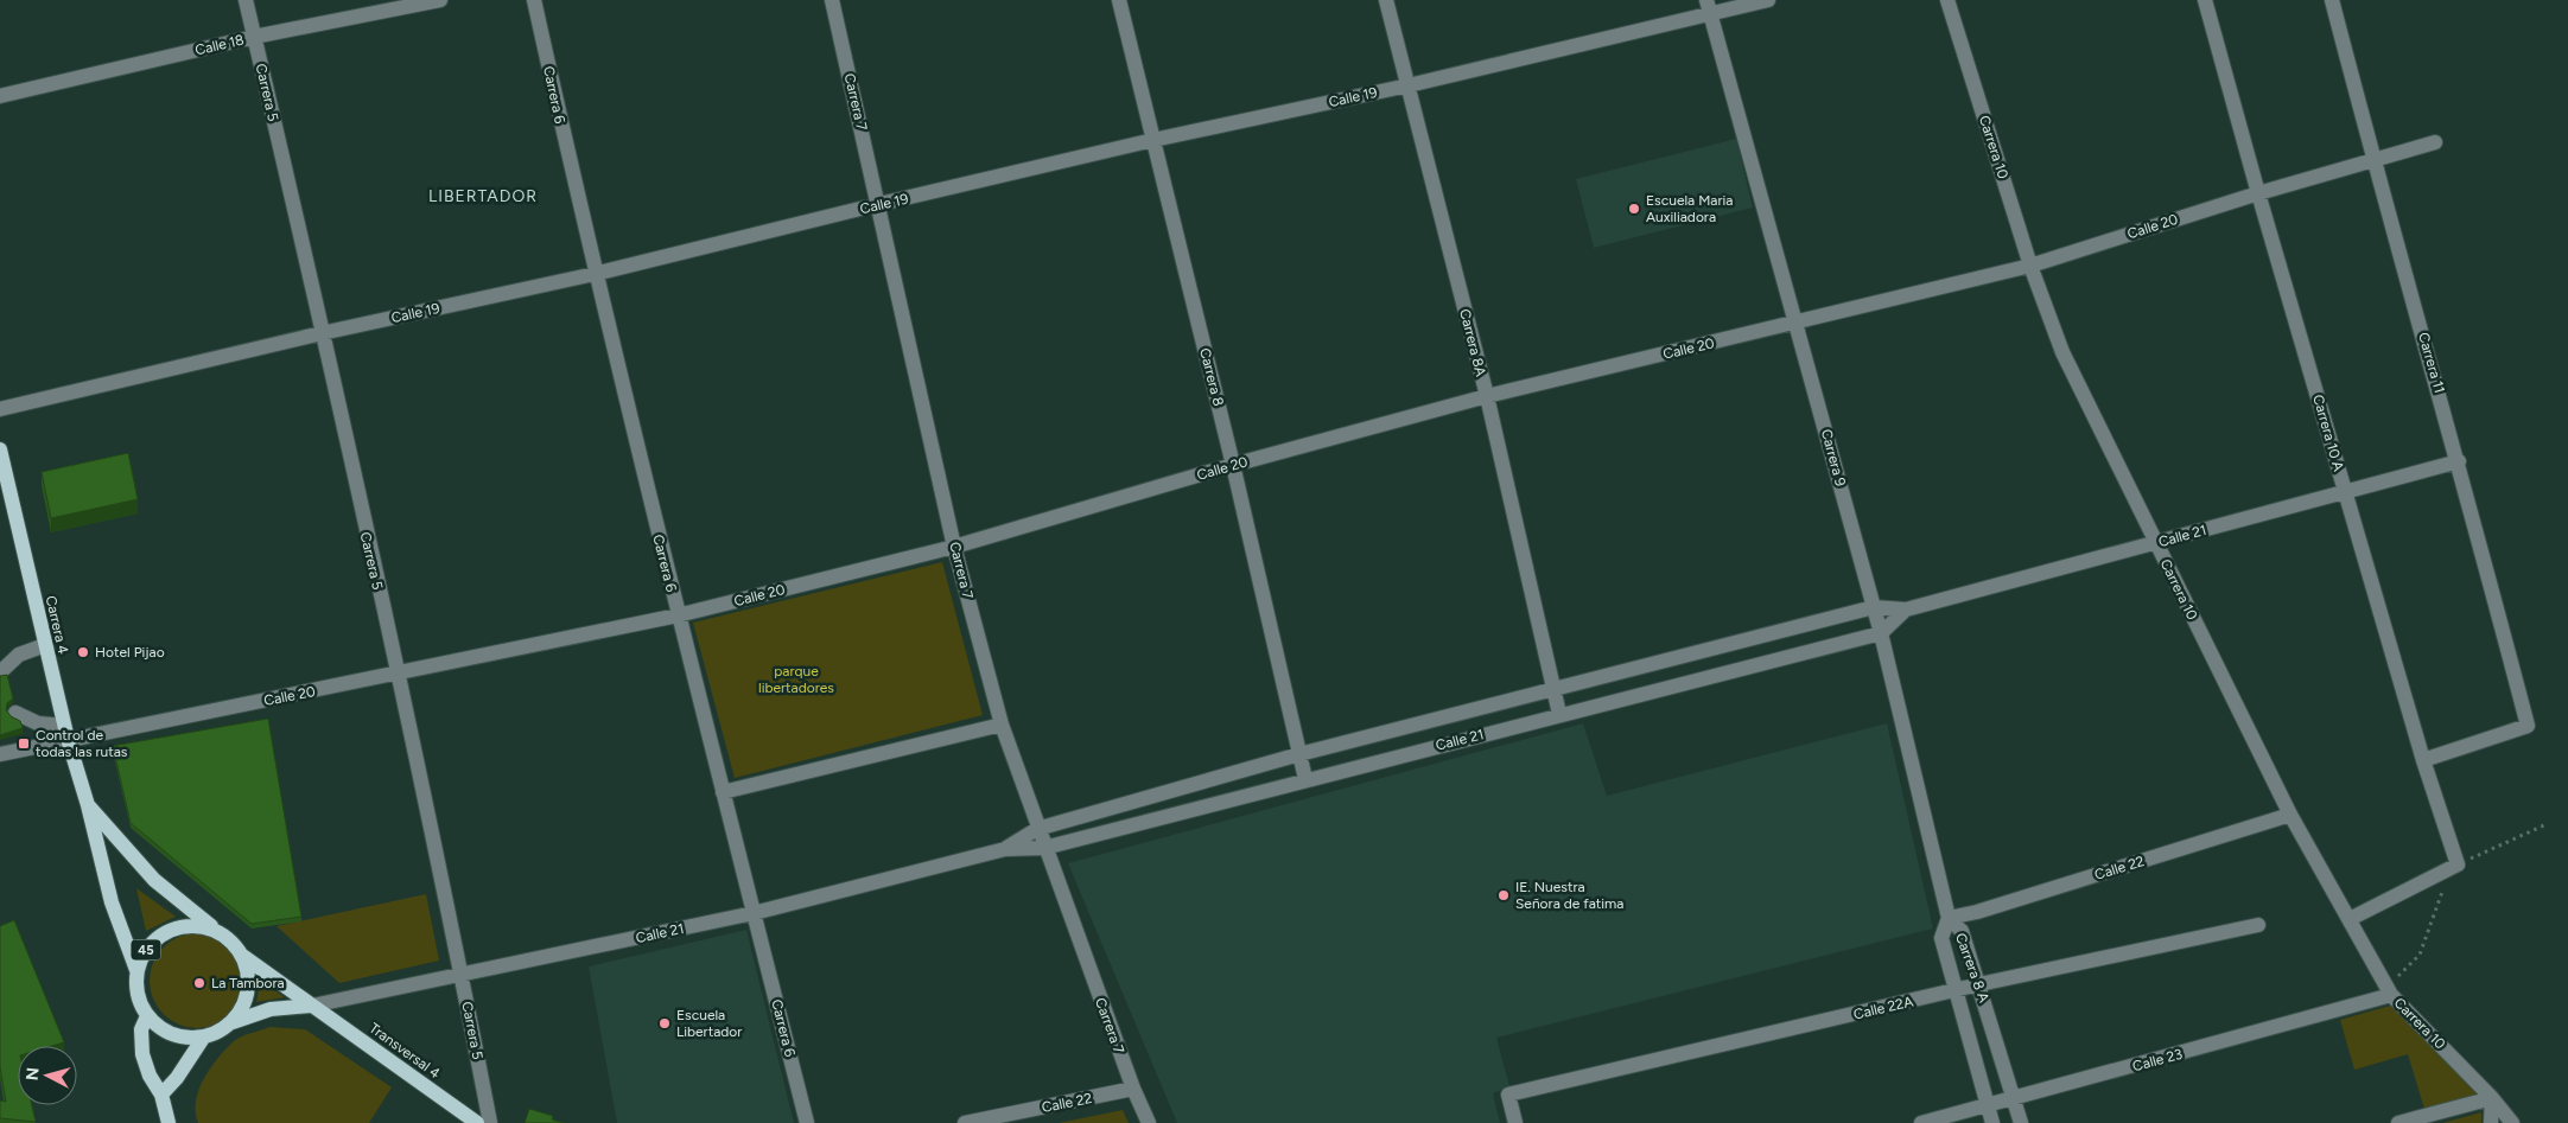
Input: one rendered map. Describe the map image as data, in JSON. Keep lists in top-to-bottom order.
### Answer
{
  "streets": {
    "main road": ["Carrera 4", "45", "Transversal 4"],
    "street": [
      "Calle 18",
      "Carrera 5",
      "Carrera 6",
      "Calle 19",
      "Carrera 7",
      "Carrera 10",
      "Calle 20",
      "Carrera 8A",
      "Carrera 11",
      "Carrera 8",
      "Carrera 10 A",
      "Carrera 9",
      "Calle 21",
      "Calle 22",
      "Carrera 8 A",
      "Calle 22A",
      "Calle 23"
    ]
  },
  "crossings": [
    ["Calle 18", "Carrera 5"],
    ["Carrera 5", "Calle 19"],
    ["Carrera 5", "Calle 20"],
    ["Carrera 5", "Calle 21"],
    ["Carrera 6", "Calle 19"],
    ["Carrera 6", "Calle 20"],
    ["Carrera 6", "Calle 21"],
    ["Calle 19", "Carrera 7"],
    ["Calle 19", "Carrera 8A"],
    ["Calle 19", "Carrera 8"],
    ["Calle 19", "Carrera 9"],
    ["Carrera 7", "Calle 20"],
    ["Carrera 7", "Calle 21"],
    ["Carrera 7", "Calle 22"],
    ["Carrera 10", "Calle 20"],
    ["Carrera 10", "Calle 21"],
    ["Carrera 10", "Calle 22"],
    ["Carrera 10", "Calle 23"],
    ["Calle 20", "Carrera 8A"],
    ["Calle 20", "Carrera 11"],
    ["Calle 20", "Carrera 8"],
    ["Calle 20", "Carrera 10 A"],
    ["Calle 20", "Carrera 9"],
    ["Calle 20", "Carrera 4"],
    ["Carrera 8A", "Calle 21"],
    ["Carrera 11", "Carrera 10 A"],
    ["Carrera 11", "Calle 21"],
    ["Carrera 8", "Calle 21"],
    ["Carrera 10 A", "Calle 21"],
    ["Carrera 9", "Calle 21"],
    ["Carrera 9", "Calle 22"],
    ["Carrera 9", "Carrera 8 A"],
    ["Calle 21", "45"],
    ["Calle 21", "Transversal 4"],
    ["Carrera 4", "45"],
    ["Calle 22", "Carrera 8 A"],
    ["45", "Transversal 4"],
    ["Carrera 8 A", "Calle 22A"],
    ["Carrera 8 A", "Calle 23"]
  ],
  "districts": ["LIBERTADOR"],
  "parks": ["parque libertadores"],
  "places": {
    "other": [
      "Escuela Maria Auxiliadora",
      "Hotel Pijao",
      "IE. Nuestra Señora de fatima",
      "La Tambora",
      "Escuela Libertador"
    ],
    "transit": ["Control de todas las rutas"]
  },
  "north": "left"
}
